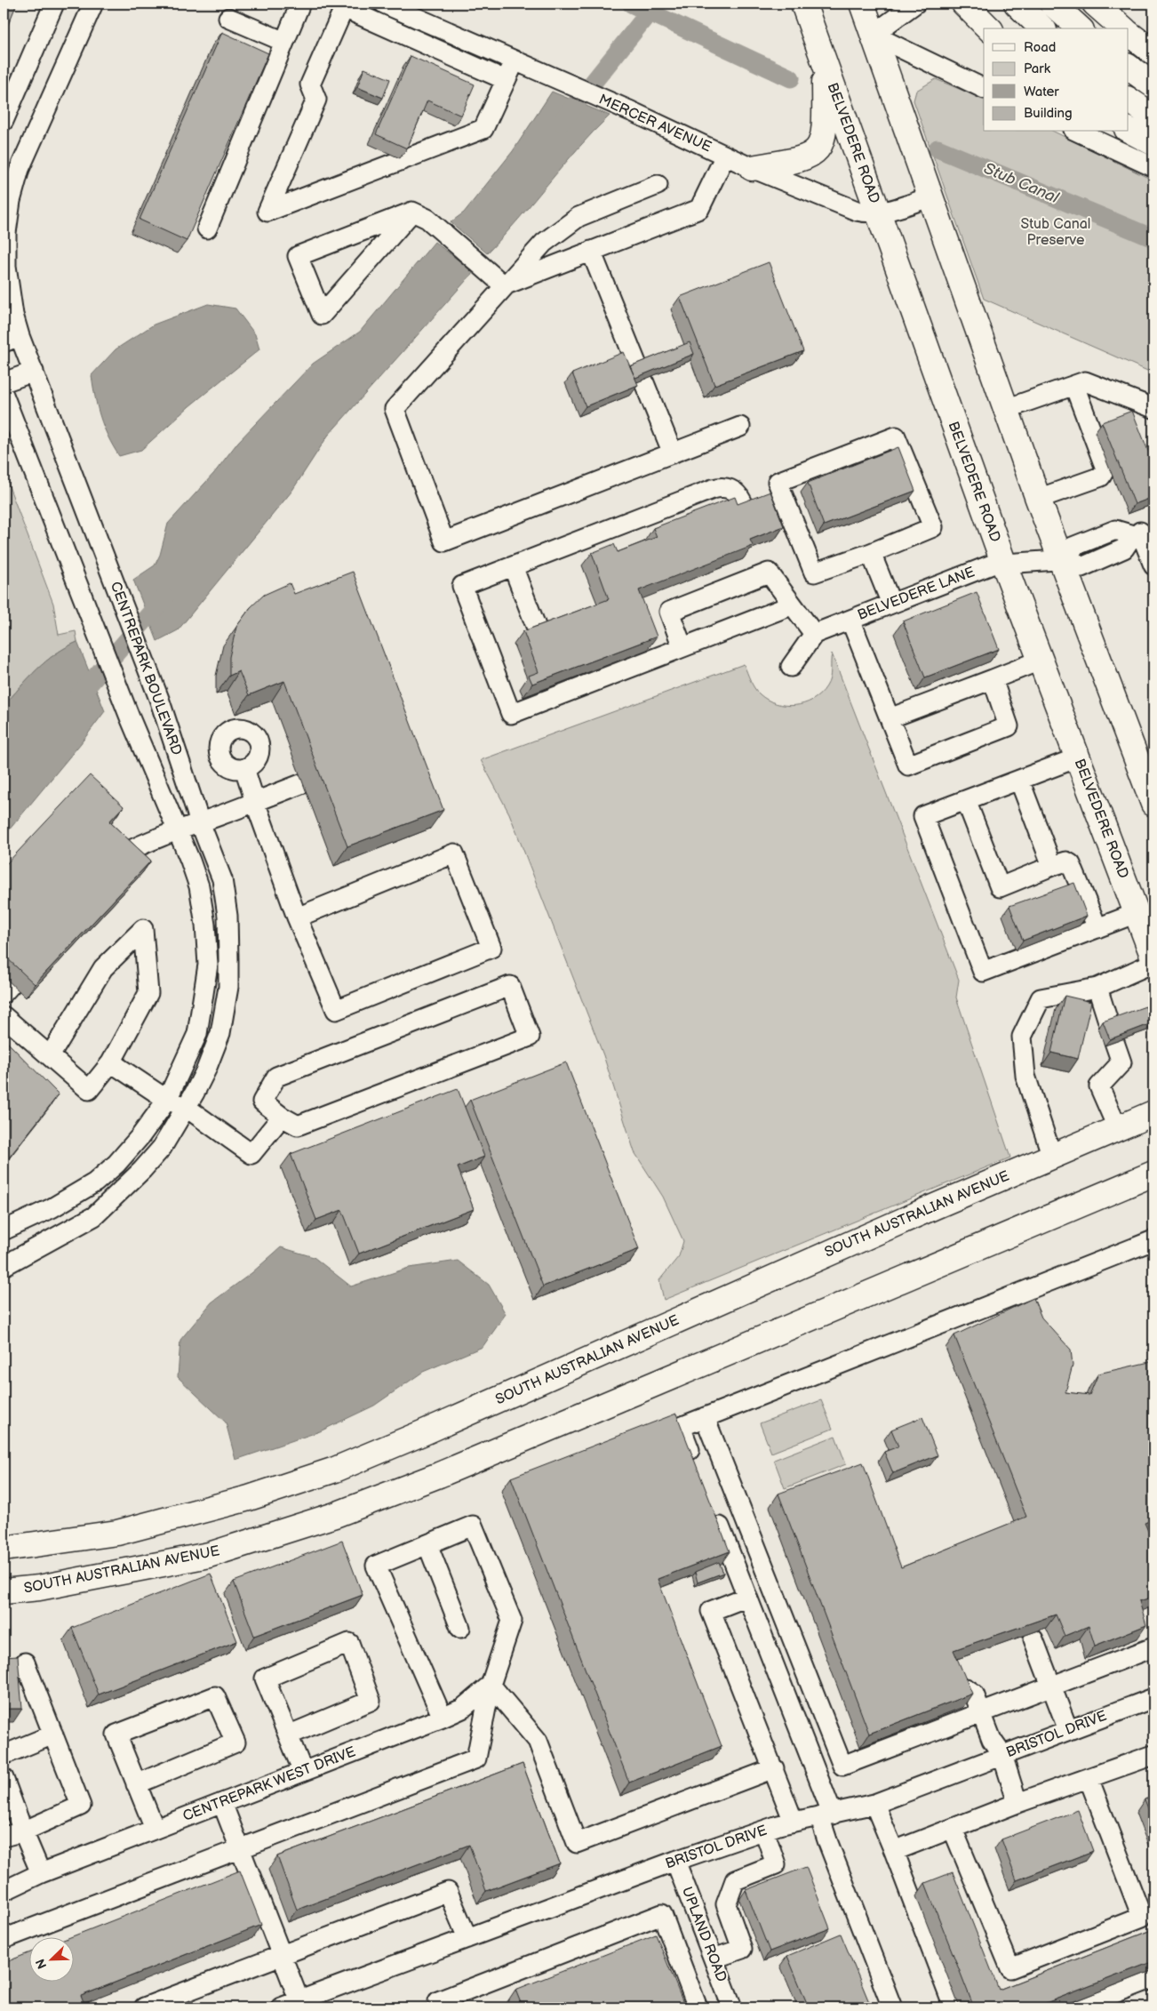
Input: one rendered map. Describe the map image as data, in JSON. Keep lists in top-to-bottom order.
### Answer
{
  "streets": {
    "main road": ["BELVEDERE ROAD", "SOUTH AUSTRALIAN AVENUE"],
    "street": [
      "MERCER AVENUE",
      "BELVEDERE LANE",
      "CENTREPARK BOULEVARD",
      "BRISTOL DRIVE",
      "CENTREPARK WEST DRIVE",
      "UPLAND ROAD"
    ]
  },
  "crossings": [
    ["MERCER AVENUE", "BELVEDERE ROAD"],
    ["BELVEDERE ROAD", "BELVEDERE LANE"],
    ["BRISTOL DRIVE", "UPLAND ROAD"]
  ],
  "water": ["Stub Canal"],
  "parks": ["Stub Canal Preserve"],
  "legend": [
    "Road",
    "Park",
    "Water",
    "Building"
  ],
  "north": "bottom left"
}
